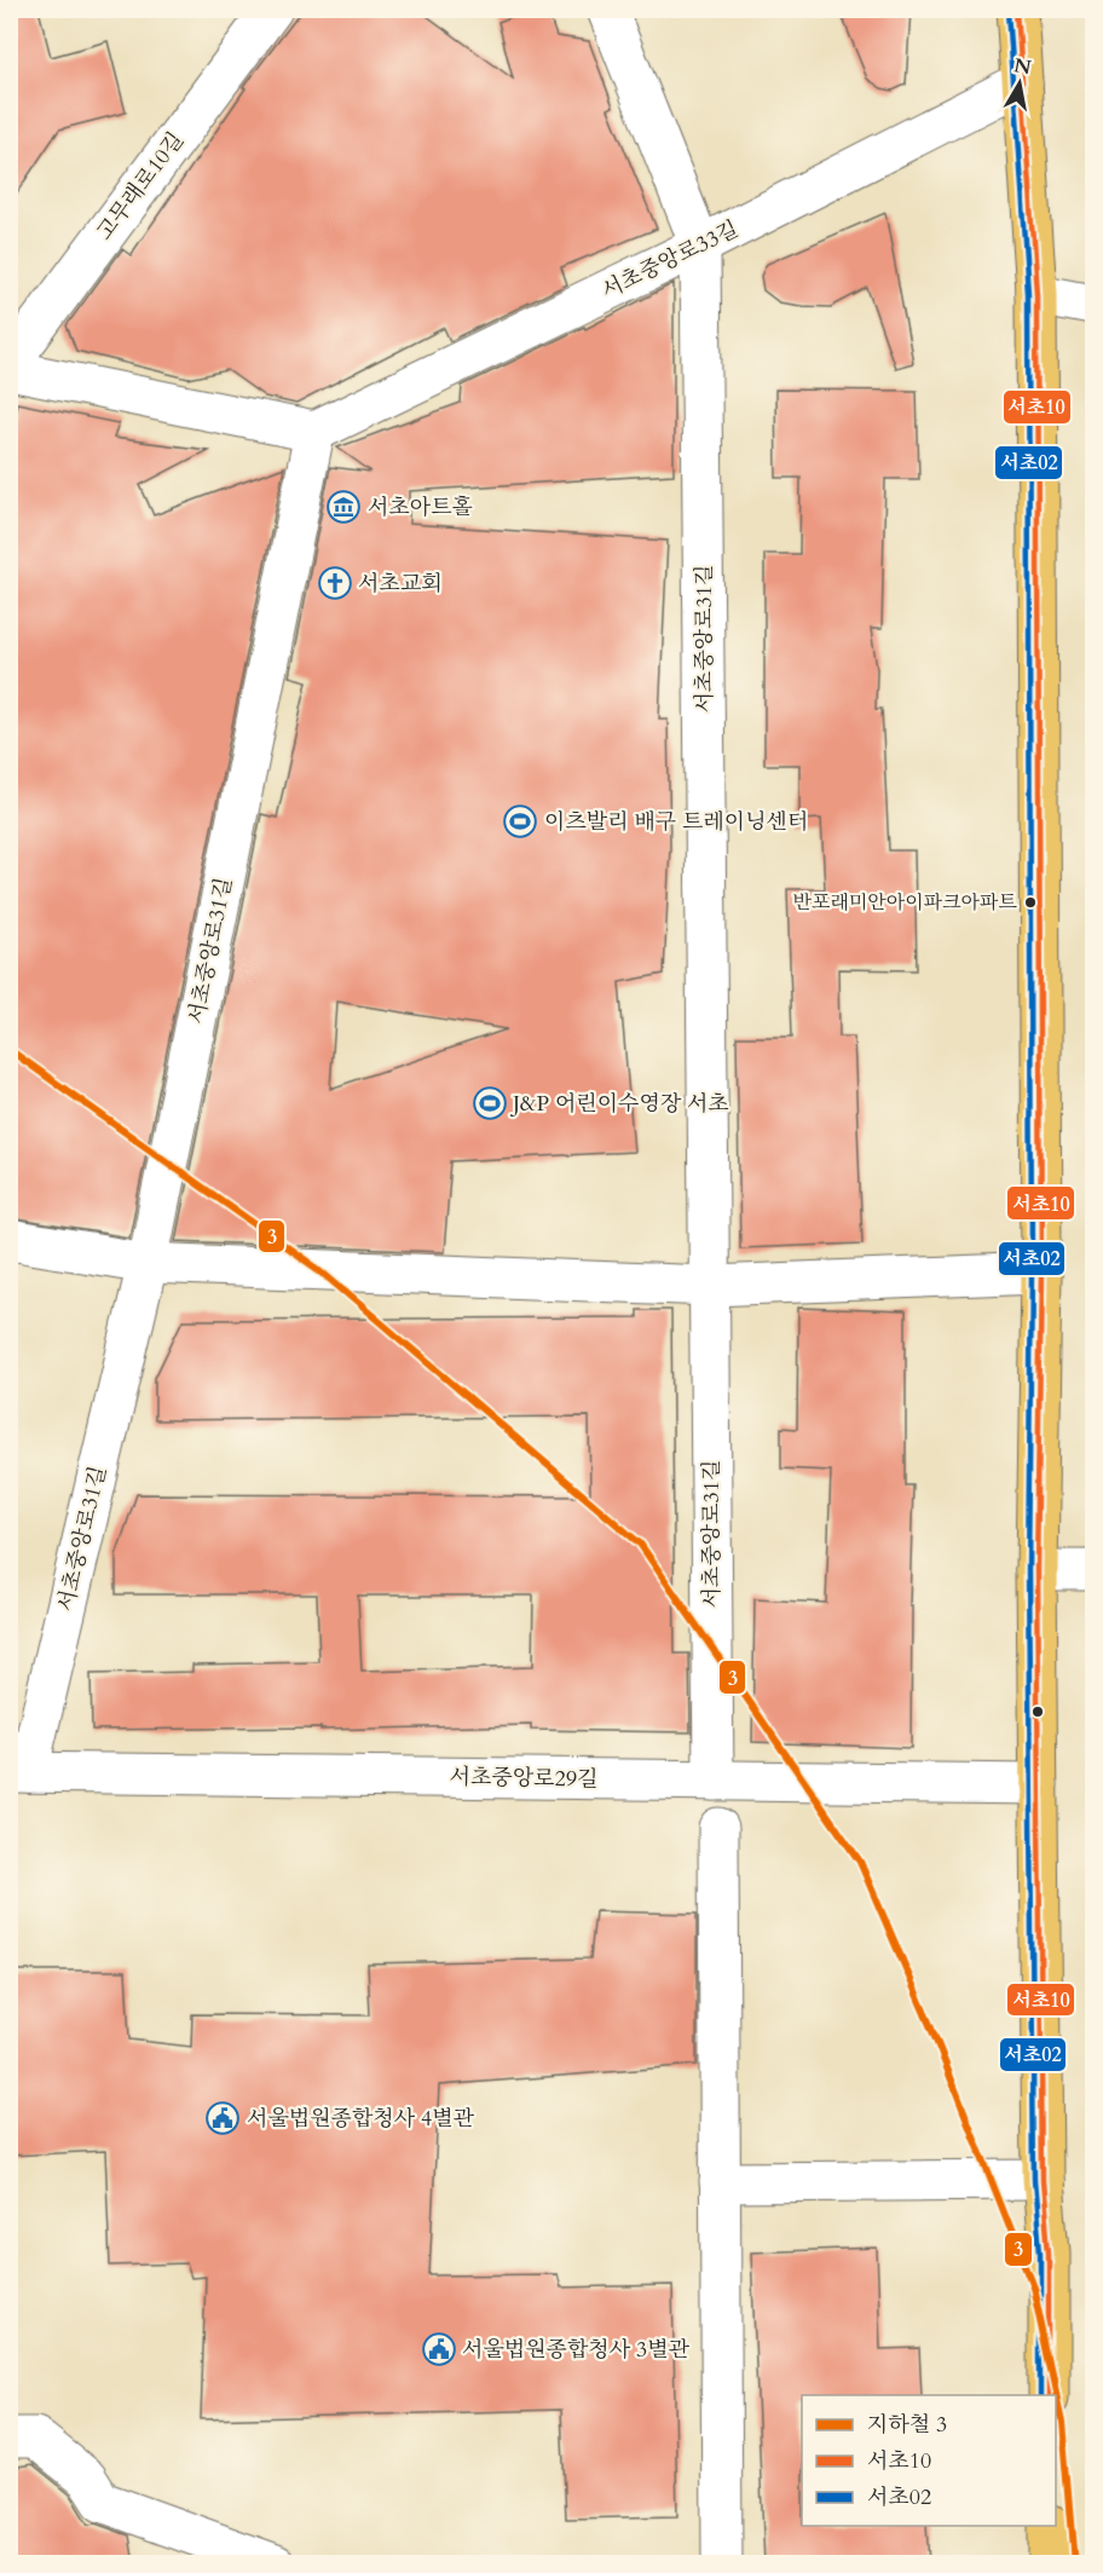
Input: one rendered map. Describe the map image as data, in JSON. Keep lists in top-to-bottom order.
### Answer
{
  "streets": {
    "street": [
      "고무래로10길",
      "서초중앙로33길",
      "서초중앙로31길",
      "서초중앙로29길"
    ]
  },
  "crossings": [
    ["서초중앙로33길", "서초중앙로31길"],
    ["서초중앙로31길", "서초중앙로29길"]
  ],
  "places": {
    "museum": ["서초아트홀"],
    "church": ["서초교회"],
    "sports": ["이츠발리 배구 트레이닝센터", "J&P 어린이수영장 서초"],
    "other": ["반포래미안아이파크아파트"],
    "public building": ["서울법원종합청사 4별관", "서울법원종합청사 3별관"]
  },
  "lines": ["transit line 서초10", "transit line 서초02", "metro line 3"],
  "legend": ["지하철 3", "서초10", "서초02"],
  "north": "top"
}
